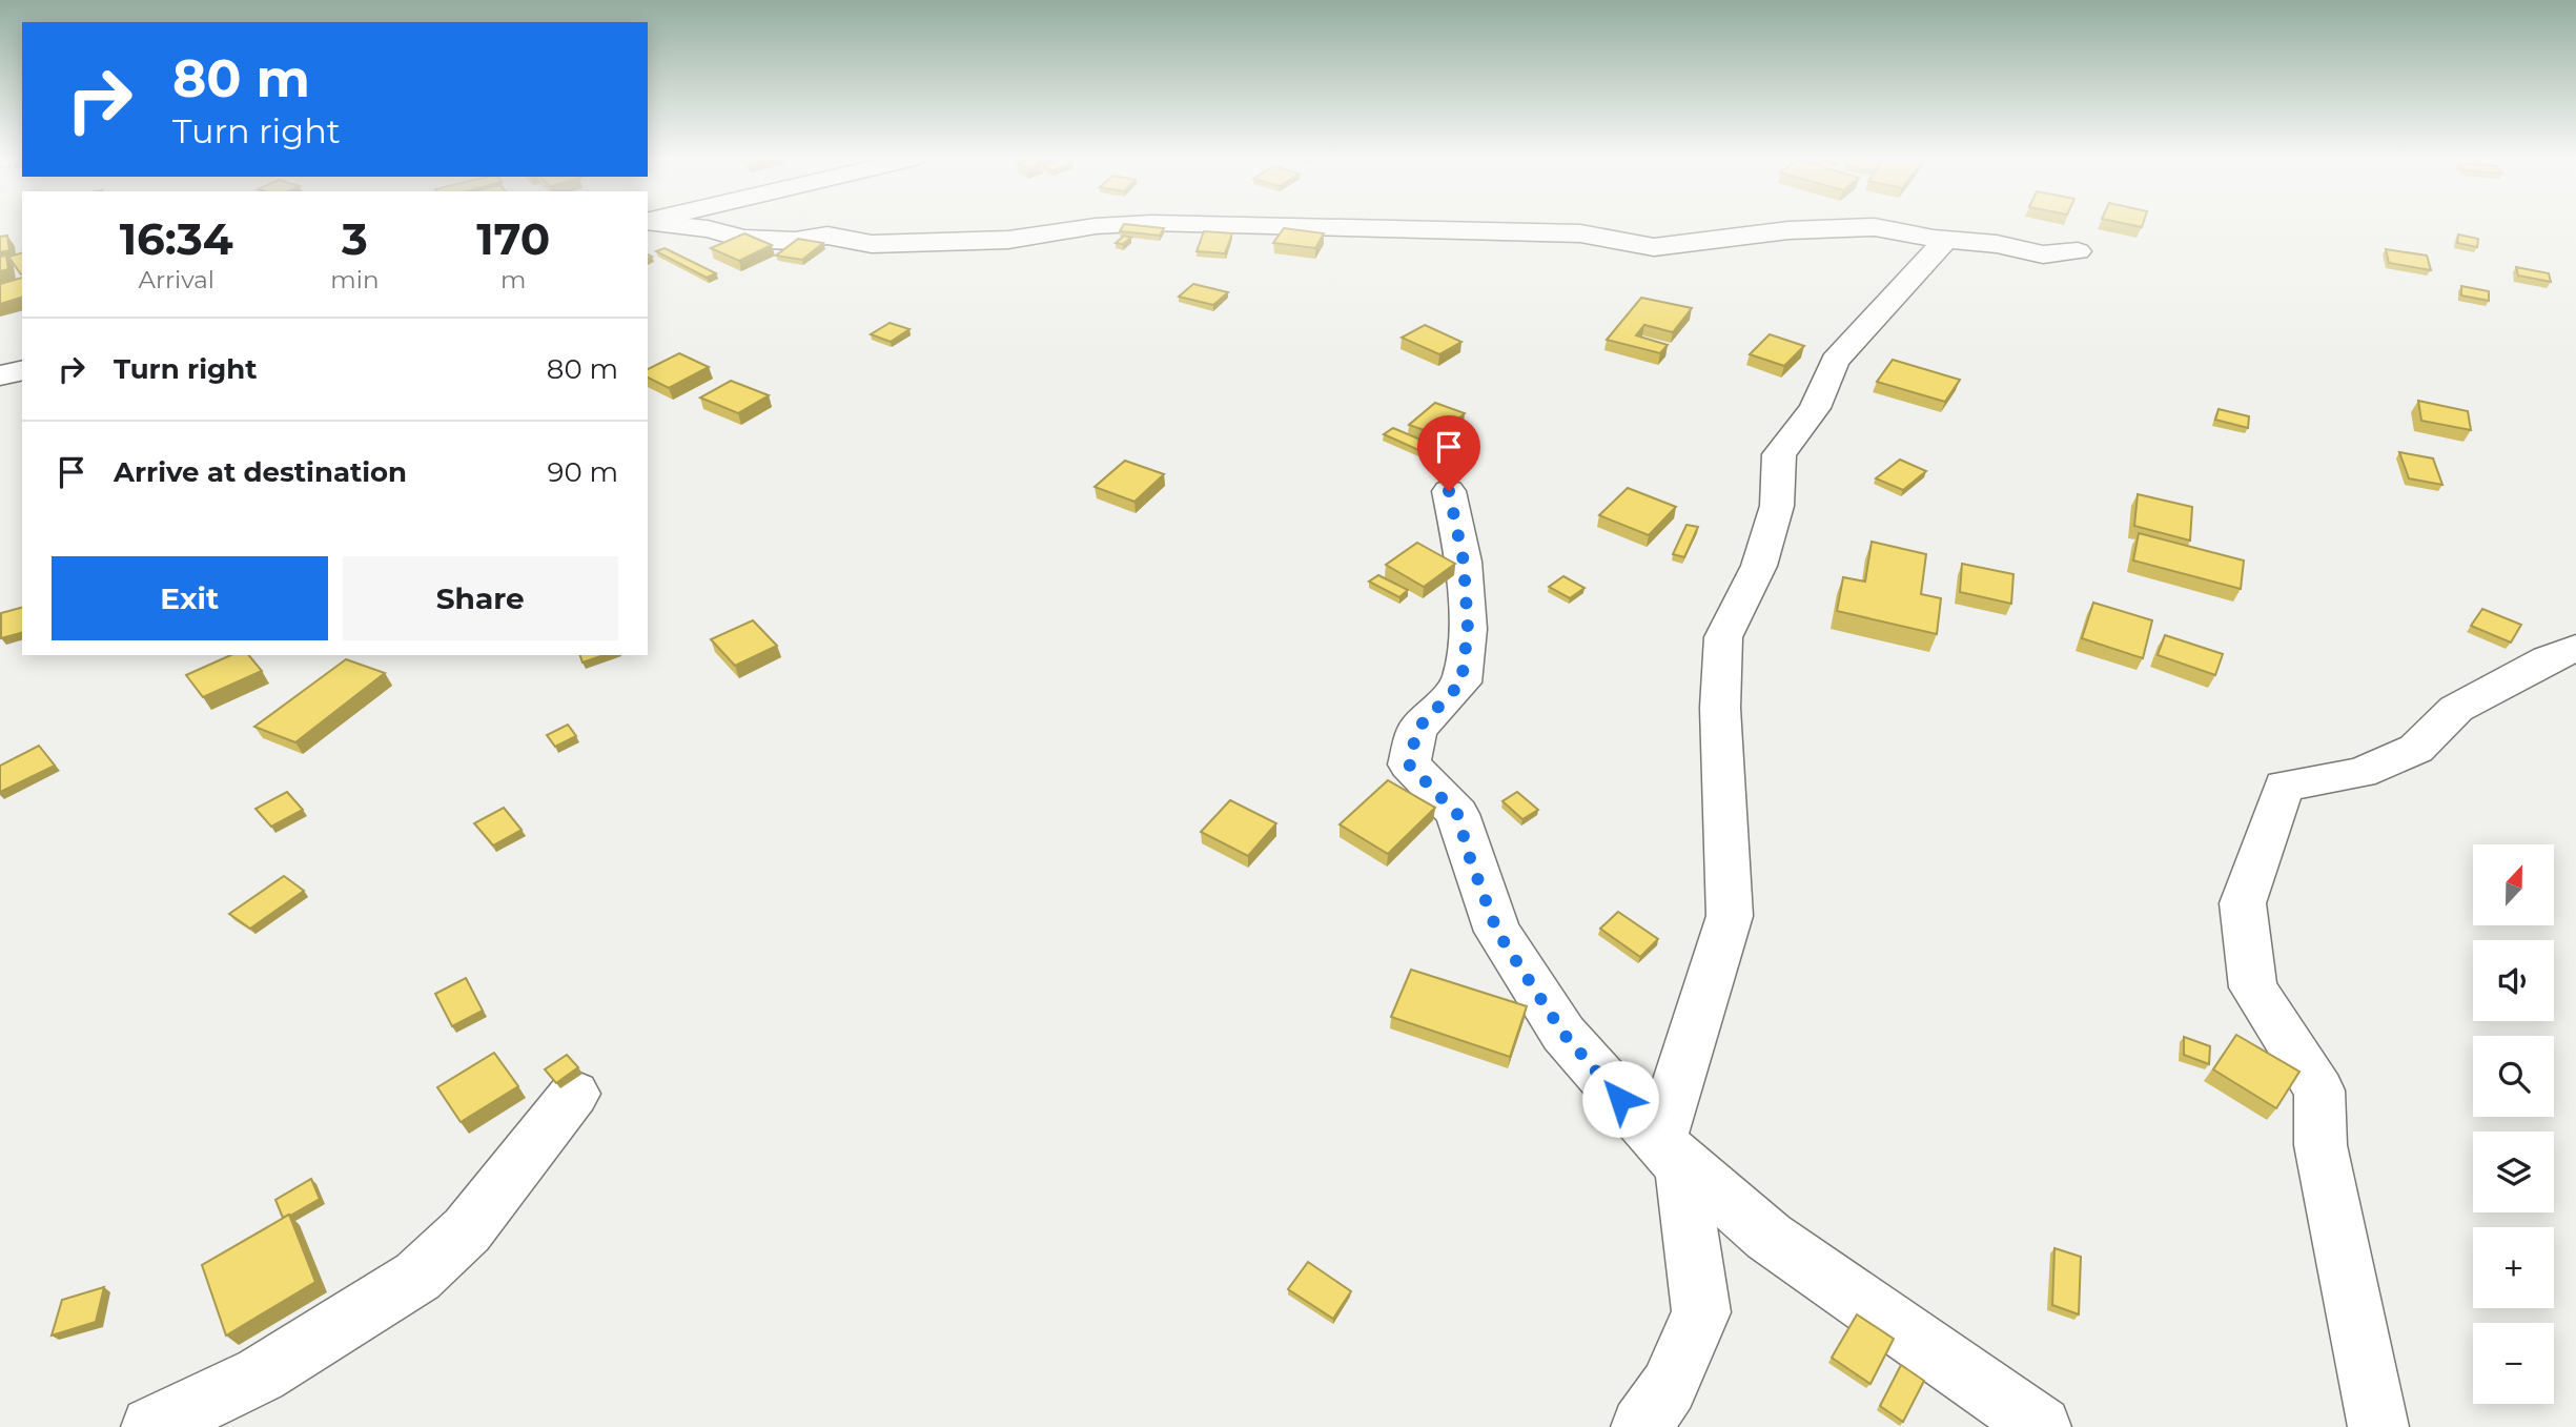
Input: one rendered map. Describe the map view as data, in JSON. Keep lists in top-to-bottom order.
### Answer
{
  "north": "top",
  "page": {
    "turn": ["80 m", "Turn right"],
    "eta": [
      "16:34",
      "Arrival",
      "3",
      "min",
      "170",
      "m"
    ],
    "list": [
      {
        "name": "Turn right",
        "value": "80 m"
      },
      {
        "name": "Arrive at destination",
        "value": "90 m"
      }
    ],
    "buttons": ["Exit", "Share"],
    "map_buttons": ["+", "−"]
  }
}
